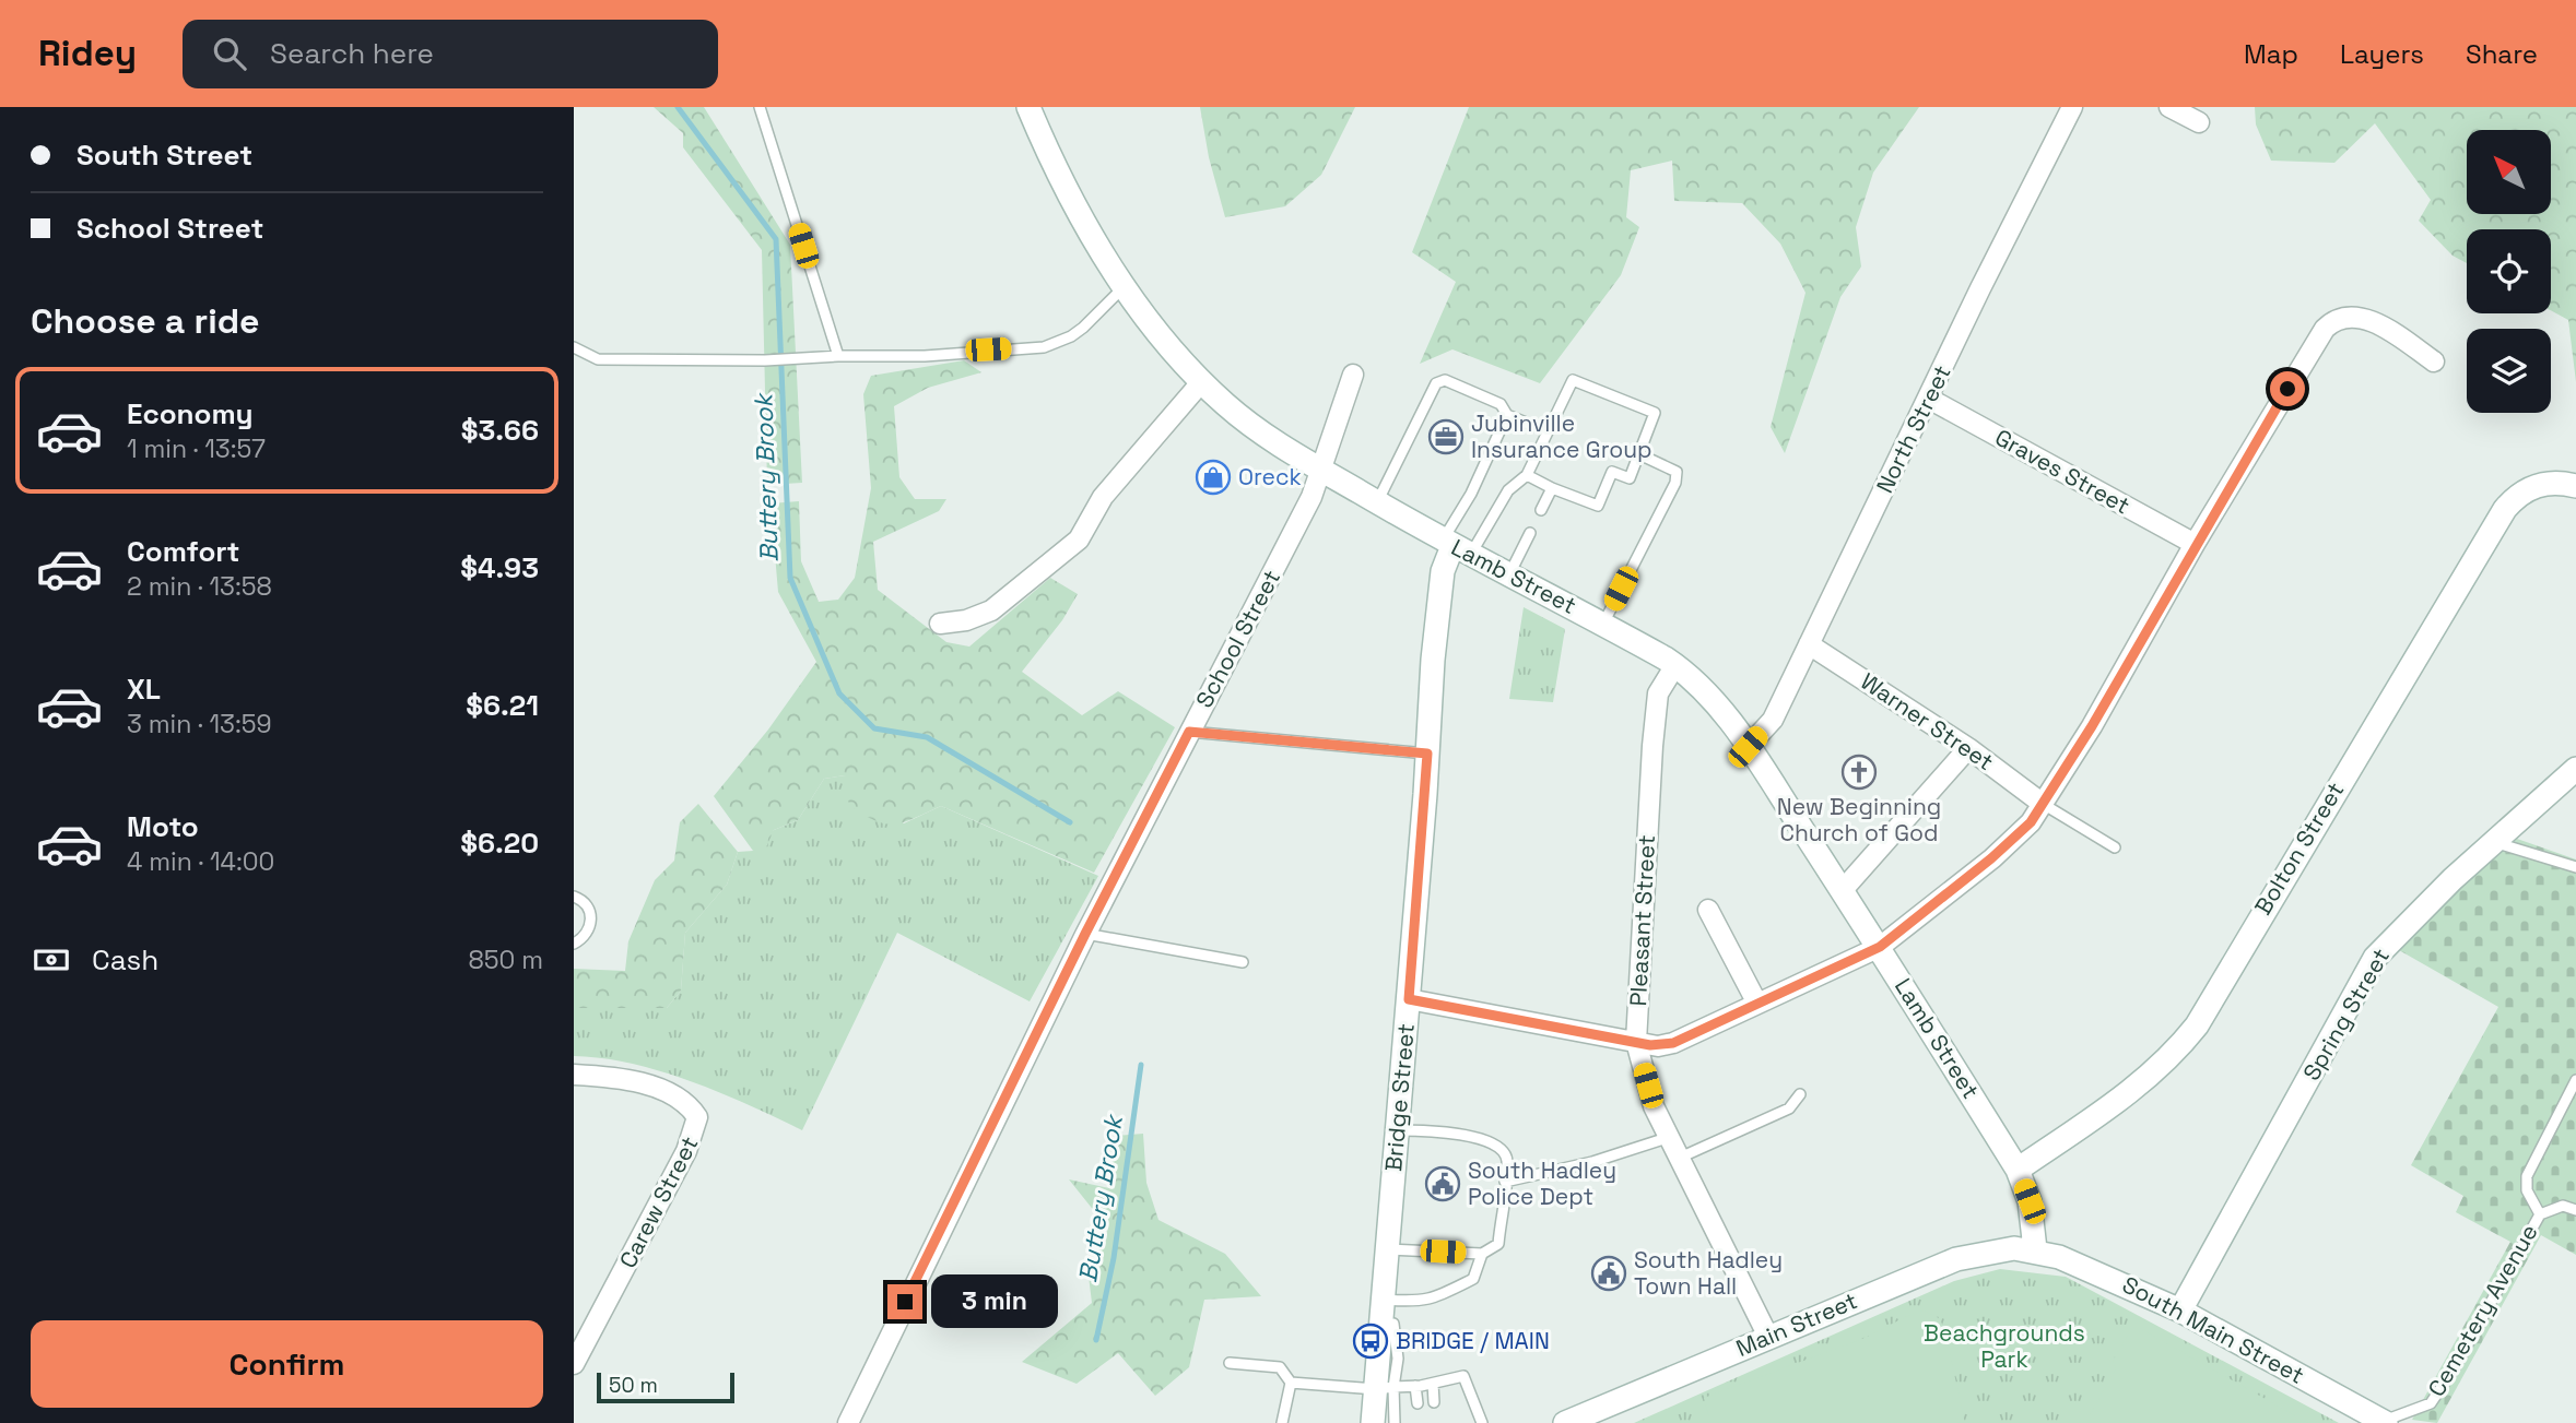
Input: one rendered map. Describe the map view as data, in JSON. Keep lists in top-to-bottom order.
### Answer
{
  "streets": {
    "street": [
      "North Street",
      "Graves Street",
      "Lamb Street",
      "School Street",
      "Warner Street",
      "Bolton Street",
      "Pleasant Street",
      "Spring Street",
      "Bridge Street",
      "Carew Street",
      "Main Street",
      "South Main Street"
    ],
    "lane": ["Cemetery Avenue"]
  },
  "crossings": [
    ["North Street", "Graves Street"],
    ["North Street", "Lamb Street"],
    ["North Street", "Warner Street"],
    ["Lamb Street", "School Street"],
    ["Lamb Street", "Bolton Street"],
    ["Lamb Street", "Pleasant Street"],
    ["Lamb Street", "Bridge Street"],
    ["Lamb Street", "Main Street"],
    ["Lamb Street", "South Main Street"],
    ["Pleasant Street", "Main Street"],
    ["Spring Street", "South Main Street"],
    ["Cemetery Avenue", "South Main Street"],
    ["Main Street", "South Main Street"]
  ],
  "water": ["Buttery Brook"],
  "parks": ["Beachgrounds Park"],
  "places": {
    "office": ["Jubinville Insurance Group"],
    "shop": ["Oreck"],
    "church": ["New Beginning Church of God"],
    "public building": ["South Hadley Police Dept", "South Hadley Town Hall"],
    "bus stop": ["BRIDGE / MAIN"]
  },
  "scale_bar": "50 m",
  "north": "top left",
  "page": {
    "header": "Ridey",
    "search": "Search here",
    "nav": ["Map", "Layers", "Share"],
    "banner": ["South Street", "School Street"],
    "heading": "Choose a ride",
    "list": [
      {
        "name": "Economy",
        "note": "1 min · 13:57",
        "value": "$3.66"
      },
      {
        "name": "Comfort",
        "note": "2 min · 13:58",
        "value": "$4.93"
      },
      {
        "name": "XL",
        "note": "3 min · 13:59",
        "value": "$6.21"
      },
      {
        "name": "Moto",
        "note": "4 min · 14:00",
        "value": "$6.20"
      }
    ],
    "pay": ["Cash", "850 m"],
    "bubble": "3 min",
    "buttons": "Confirm",
    "scale": "50 m"
  }
}
